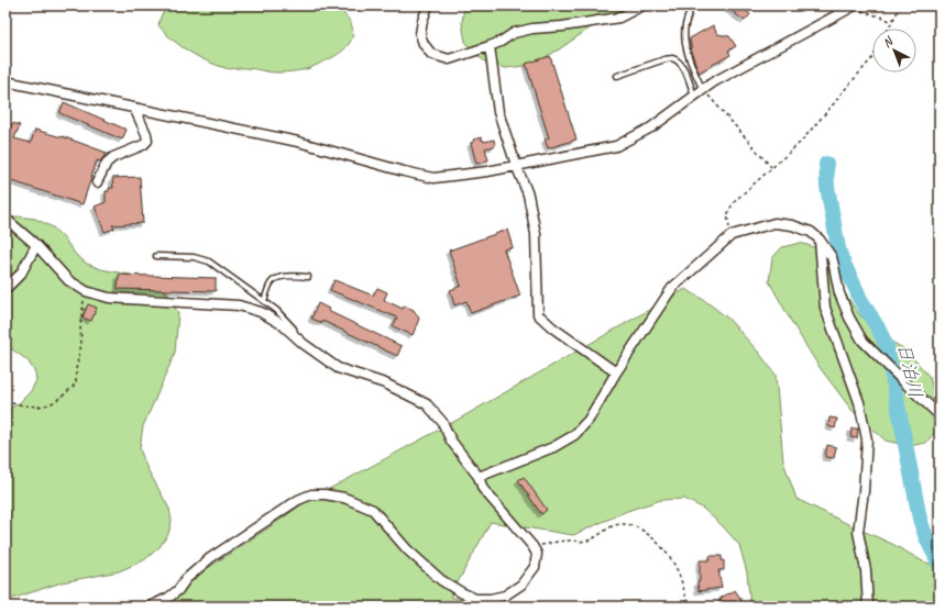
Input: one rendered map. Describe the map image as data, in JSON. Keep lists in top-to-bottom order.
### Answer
{
  "water": ["日泊川"],
  "north": "top left"
}
